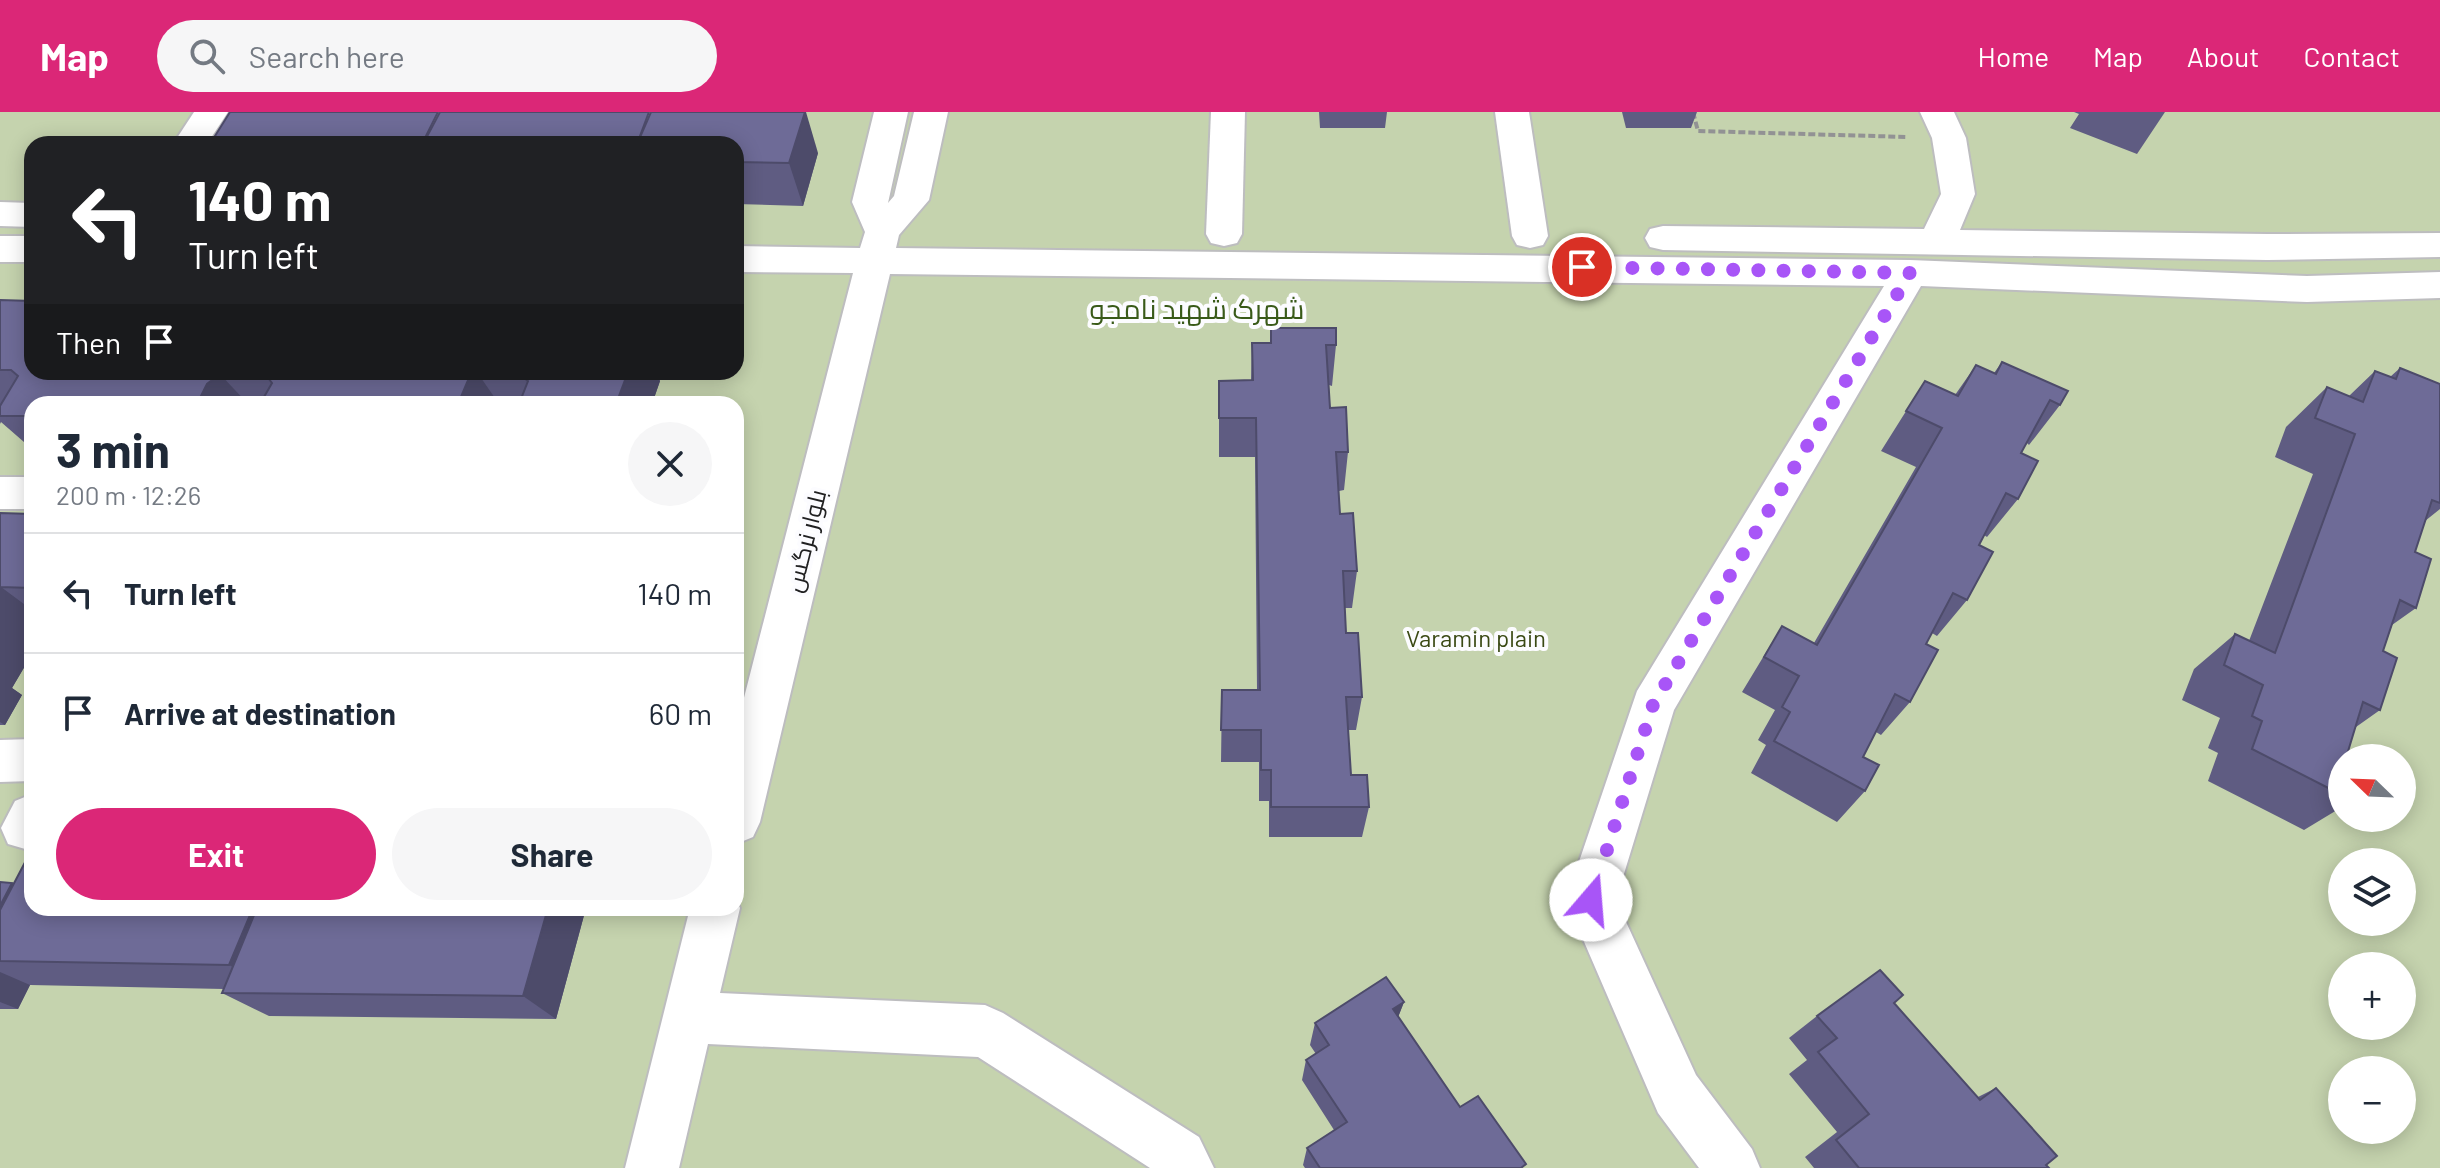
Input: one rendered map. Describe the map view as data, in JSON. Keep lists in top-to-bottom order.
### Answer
{
  "streets": {
    "street": ["بلوار نرگس"]
  },
  "districts": ["شهرک شهید نامجو"],
  "parks": ["Varamin plain"],
  "north": "top left",
  "page": {
    "header": "Map",
    "search": "Search here",
    "nav": [
      "Home",
      "Map",
      "About",
      "Contact"
    ],
    "turn": ["140 m", "Turn left"],
    "then": "Then",
    "heading": ["3 min", "200 m · 12:26"],
    "list": [
      {
        "name": "Turn left",
        "value": "140 m"
      },
      {
        "name": "Arrive at destination",
        "value": "60 m"
      }
    ],
    "map_buttons": ["+", "−"],
    "buttons": ["Exit", "Share"]
  }
}
